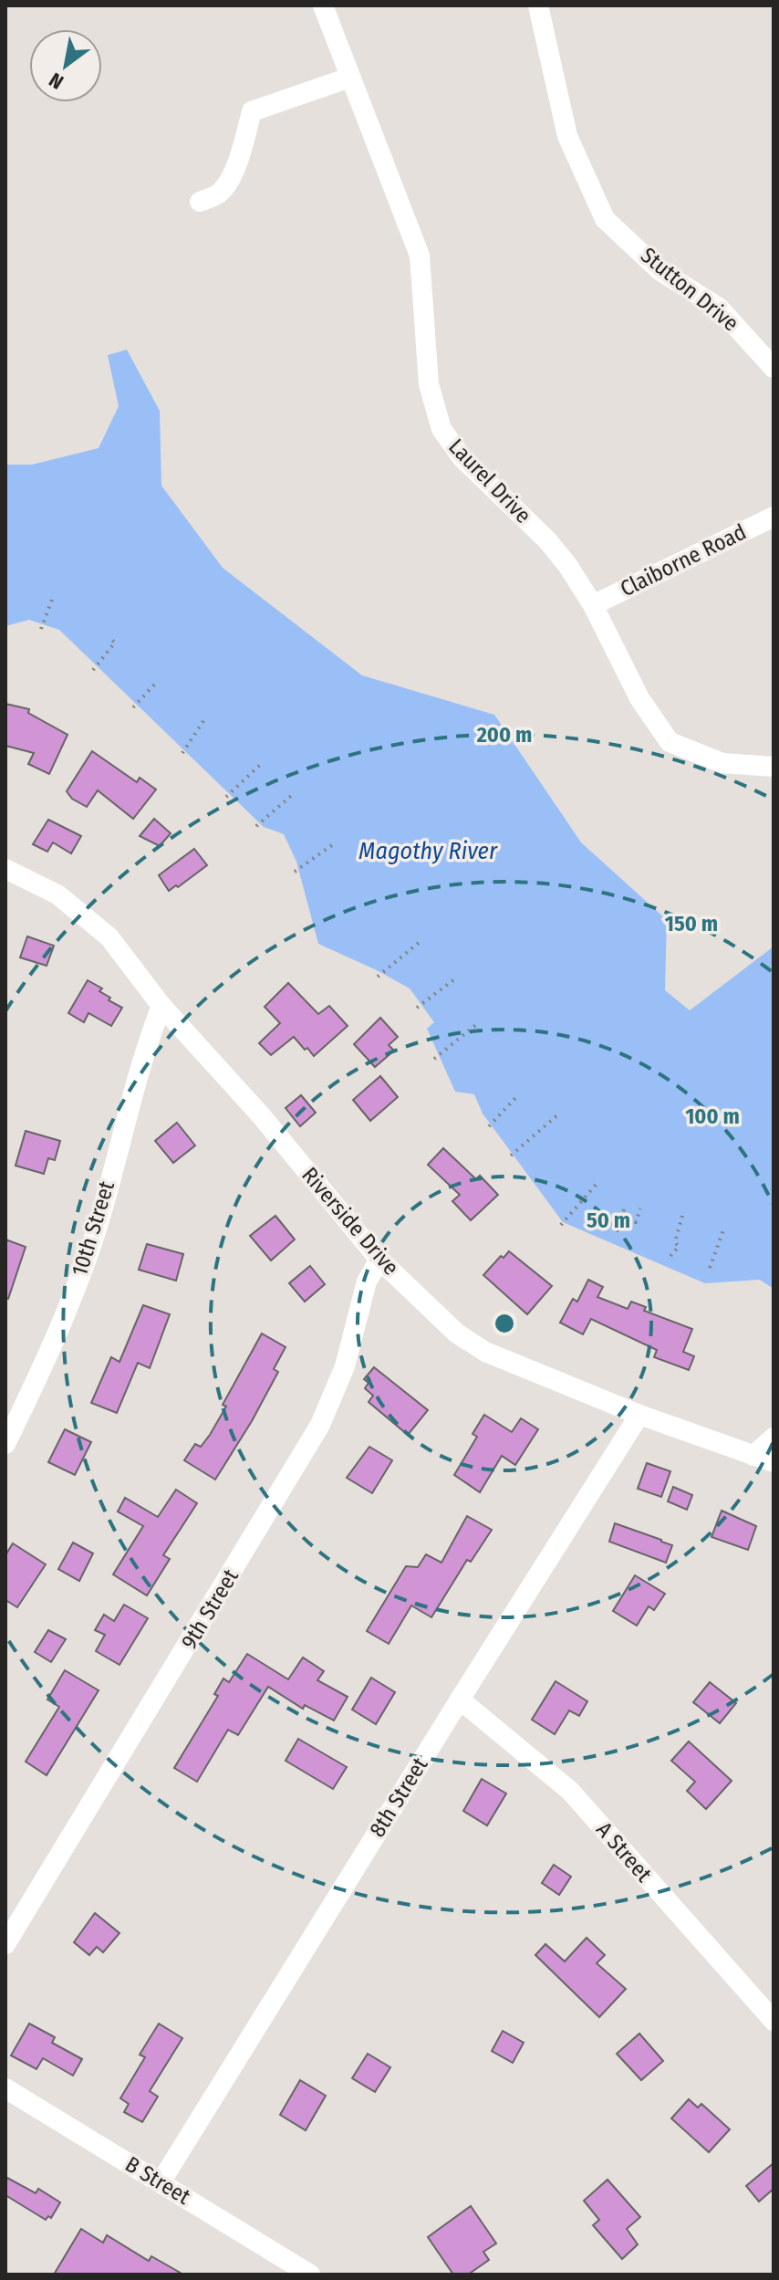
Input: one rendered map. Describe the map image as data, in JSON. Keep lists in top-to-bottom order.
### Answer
{
  "streets": {
    "street": [
      "Stutton Drive",
      "Laurel Drive",
      "Claiborne Road",
      "Riverside Drive",
      "10th Street",
      "9th Street",
      "8th Street",
      "A Street",
      "B Street"
    ]
  },
  "crossings": [
    ["Laurel Drive", "Claiborne Road"],
    ["Riverside Drive", "10th Street"],
    ["Riverside Drive", "9th Street"],
    ["Riverside Drive", "8th Street"],
    ["8th Street", "A Street"],
    ["8th Street", "B Street"]
  ],
  "water": ["Magothy River"],
  "north": "bottom left",
  "rings": [
    "200 m",
    "150 m",
    "100 m",
    "50 m"
  ]
}
